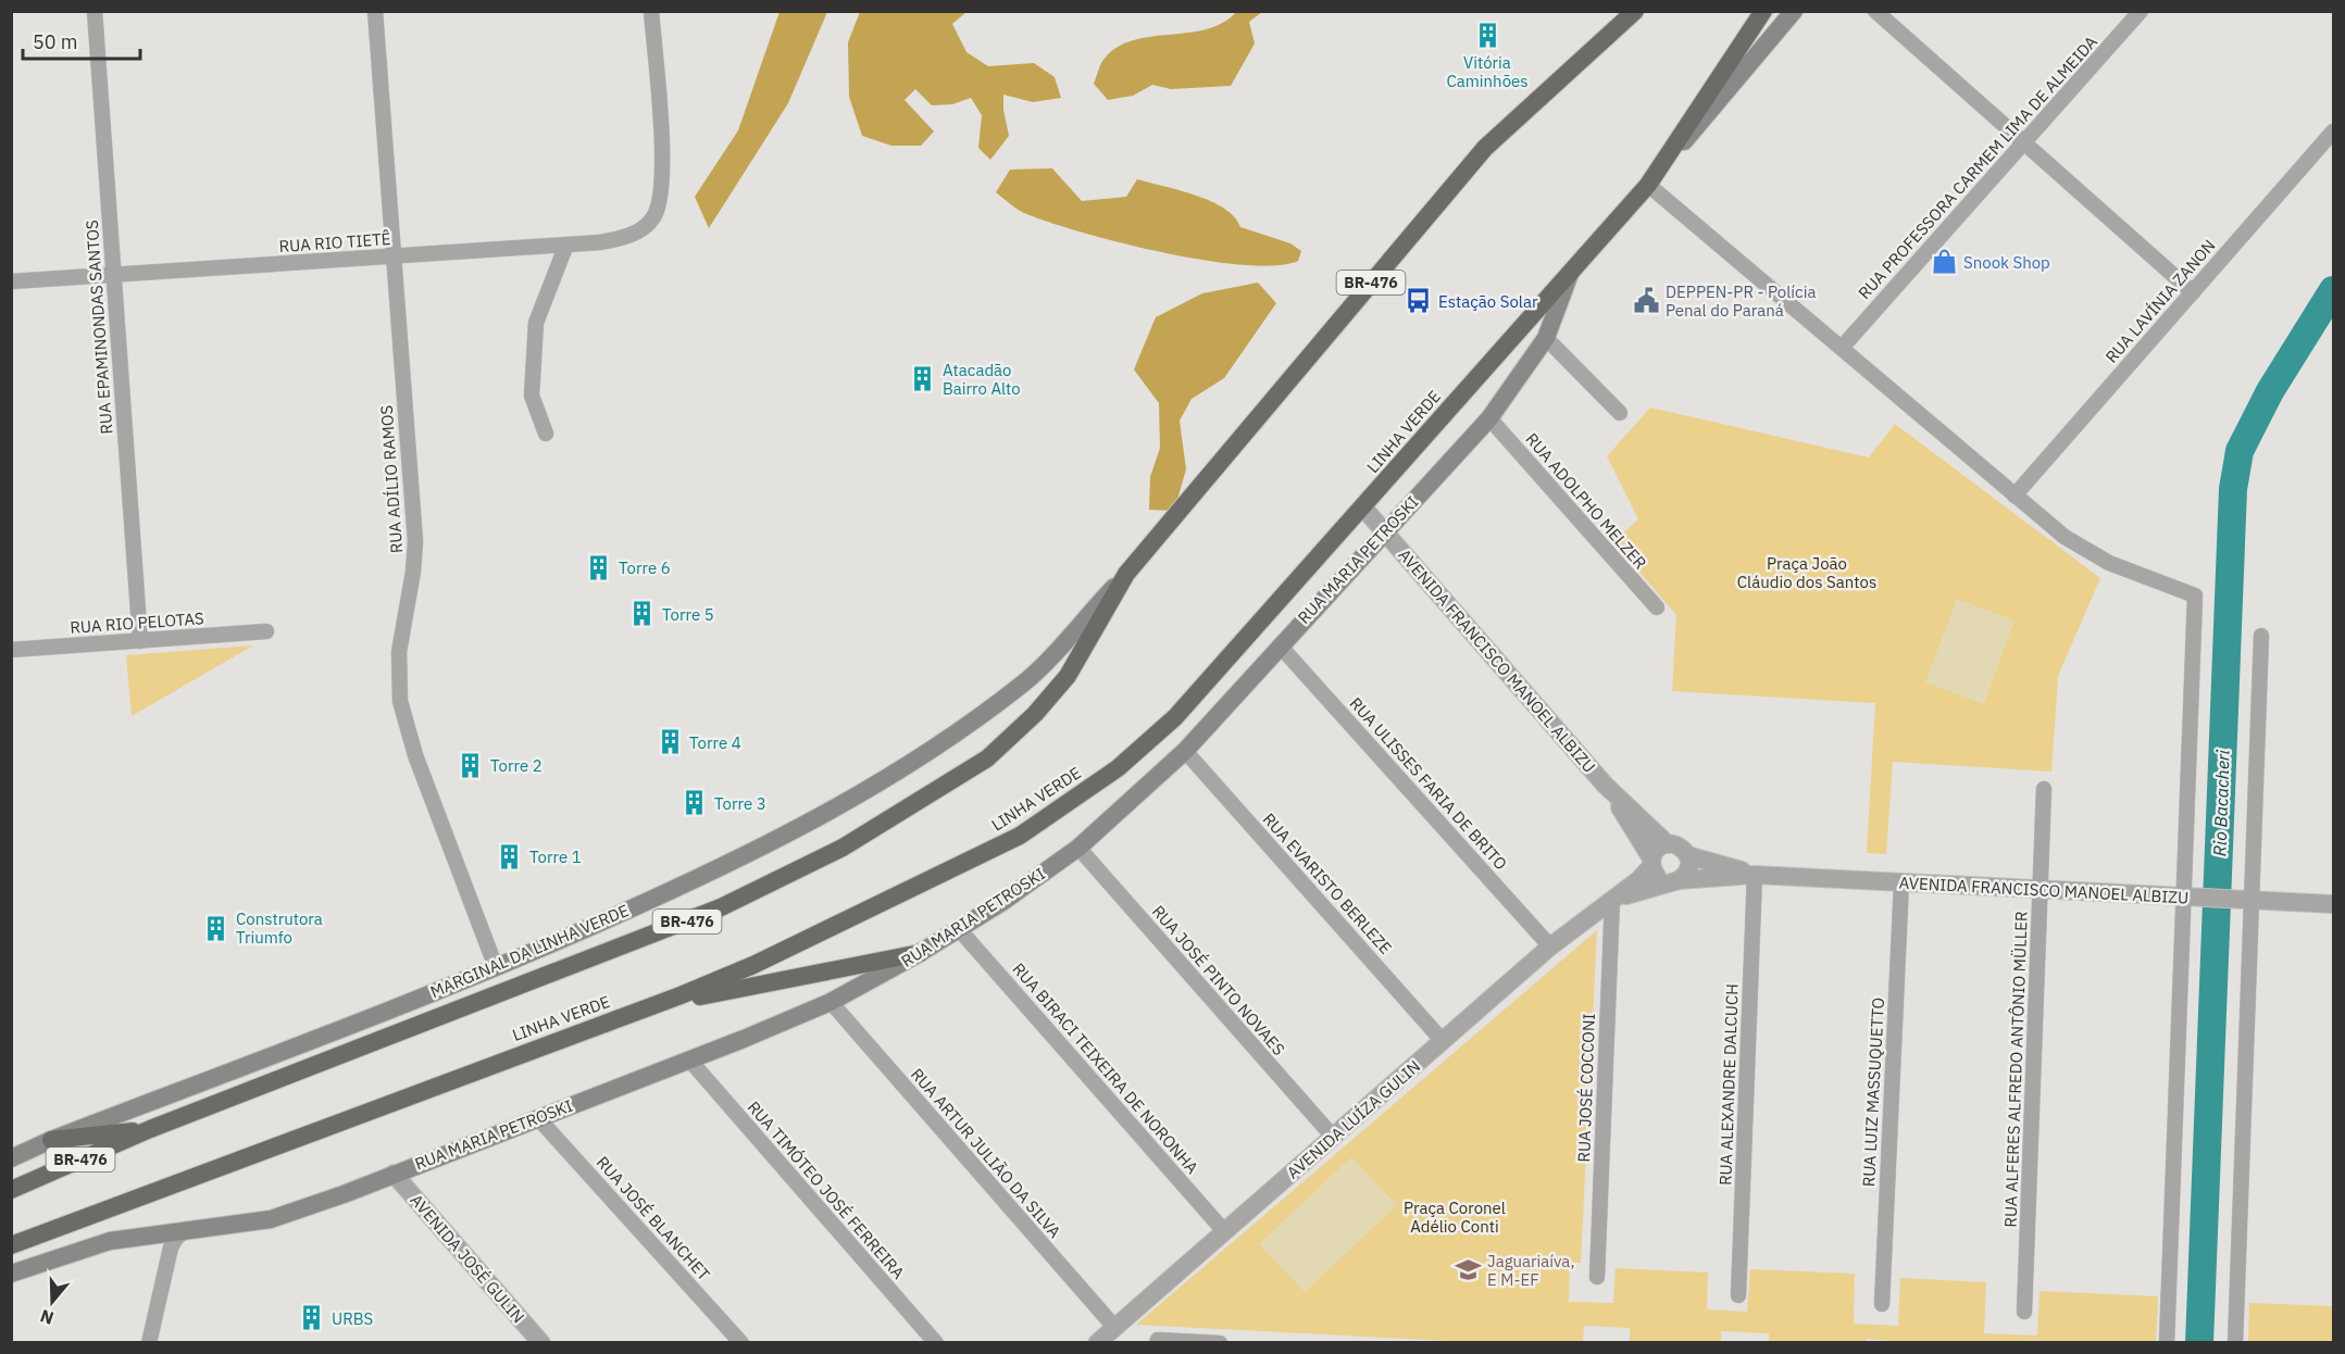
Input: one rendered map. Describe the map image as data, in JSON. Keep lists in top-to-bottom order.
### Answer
{
  "streets": {
    "highway": ["BR-476", "LINHA VERDE"],
    "main road": ["RUA MARIA PETROSKI", "MARGINAL DA LINHA VERDE"],
    "street": [
      "RUA PROFESSORA CARMEM LIMA DE ALMEIDA",
      "RUA RIO TIETÊ",
      "RUA LAVÍNIA ZANON",
      "RUA EPAMINONDAS SANTOS",
      "RUA ADÍLIO RAMOS",
      "RUA ADOLPHO MELZER",
      "RUA RIO PELOTAS",
      "AVENIDA FRANCISCO MANOEL ALBIZU",
      "RUA ULISSES FARIA DE BRITO",
      "RUA EVARISTO BERLEZE",
      "RUA JOSÉ PINTO NOVAES",
      "RUA BIRACI TEIXEIRA DE NORONHA",
      "RUA ALFERES ALFREDO ANTÔNIO MÜLLER",
      "RUA ALEXANDRE DALCUCH",
      "RUA JOSÉ COCCONI",
      "RUA LUIZ MASSUQUETTO",
      "AVENIDA LUÍZA GULIN",
      "RUA ARTUR JULIÃO DA SILVA",
      "RUA TIMÓTEO JOSÉ FERREIRA",
      "RUA JOSÉ BLANCHET",
      "AVENIDA JOSÉ GULIN"
    ]
  },
  "crossings": [
    ["RUA RIO TIETÊ", "RUA EPAMINONDAS SANTOS"],
    ["RUA RIO TIETÊ", "RUA ADÍLIO RAMOS"],
    ["BR-476", "MARGINAL DA LINHA VERDE"],
    ["RUA EPAMINONDAS SANTOS", "RUA RIO PELOTAS"],
    ["LINHA VERDE", "RUA MARIA PETROSKI"],
    ["LINHA VERDE", "AVENIDA FRANCISCO MANOEL ALBIZU"],
    ["RUA ADÍLIO RAMOS", "MARGINAL DA LINHA VERDE"],
    ["RUA ADOLPHO MELZER", "RUA MARIA PETROSKI"],
    ["RUA MARIA PETROSKI", "AVENIDA FRANCISCO MANOEL ALBIZU"],
    ["RUA MARIA PETROSKI", "RUA ULISSES FARIA DE BRITO"],
    ["RUA MARIA PETROSKI", "RUA EVARISTO BERLEZE"],
    ["RUA MARIA PETROSKI", "RUA JOSÉ PINTO NOVAES"],
    ["RUA MARIA PETROSKI", "RUA BIRACI TEIXEIRA DE NORONHA"],
    ["RUA MARIA PETROSKI", "RUA ARTUR JULIÃO DA SILVA"],
    ["RUA MARIA PETROSKI", "RUA TIMÓTEO JOSÉ FERREIRA"],
    ["RUA MARIA PETROSKI", "RUA JOSÉ BLANCHET"],
    ["RUA MARIA PETROSKI", "AVENIDA JOSÉ GULIN"],
    ["AVENIDA FRANCISCO MANOEL ALBIZU", "RUA ALFERES ALFREDO ANTÔNIO MÜLLER"],
    ["AVENIDA FRANCISCO MANOEL ALBIZU", "RUA ALEXANDRE DALCUCH"],
    ["AVENIDA FRANCISCO MANOEL ALBIZU", "RUA LUIZ MASSUQUETTO"],
    ["AVENIDA FRANCISCO MANOEL ALBIZU", "AVENIDA LUÍZA GULIN"],
    ["RUA ULISSES FARIA DE BRITO", "AVENIDA LUÍZA GULIN"],
    ["RUA EVARISTO BERLEZE", "AVENIDA LUÍZA GULIN"],
    ["RUA JOSÉ PINTO NOVAES", "AVENIDA LUÍZA GULIN"],
    ["RUA BIRACI TEIXEIRA DE NORONHA", "AVENIDA LUÍZA GULIN"],
    ["RUA JOSÉ COCCONI", "AVENIDA LUÍZA GULIN"],
    ["AVENIDA LUÍZA GULIN", "RUA ARTUR JULIÃO DA SILVA"]
  ],
  "water": ["Rio Bacacheri"],
  "parks": ["Praça João Cláudio dos Santos", "Praça Coronel Adélio Conti"],
  "places": {
    "building": [
      "Vitória Caminhões",
      "Atacadão Bairro Alto",
      "Torre 6",
      "Torre 5",
      "Torre 4",
      "Torre 2",
      "Torre 3",
      "Torre 1",
      "Construtora Triumfo",
      "URBS"
    ],
    "shop": ["Snook Shop"],
    "bus stop": ["Estação Solar"],
    "public building": ["DEPPEN-PR - Polícia Penal do Paraná"],
    "school or university": ["Jaguariaíva, E M-EF"]
  },
  "scale_bar": "50 m",
  "north": "bottom"
}
